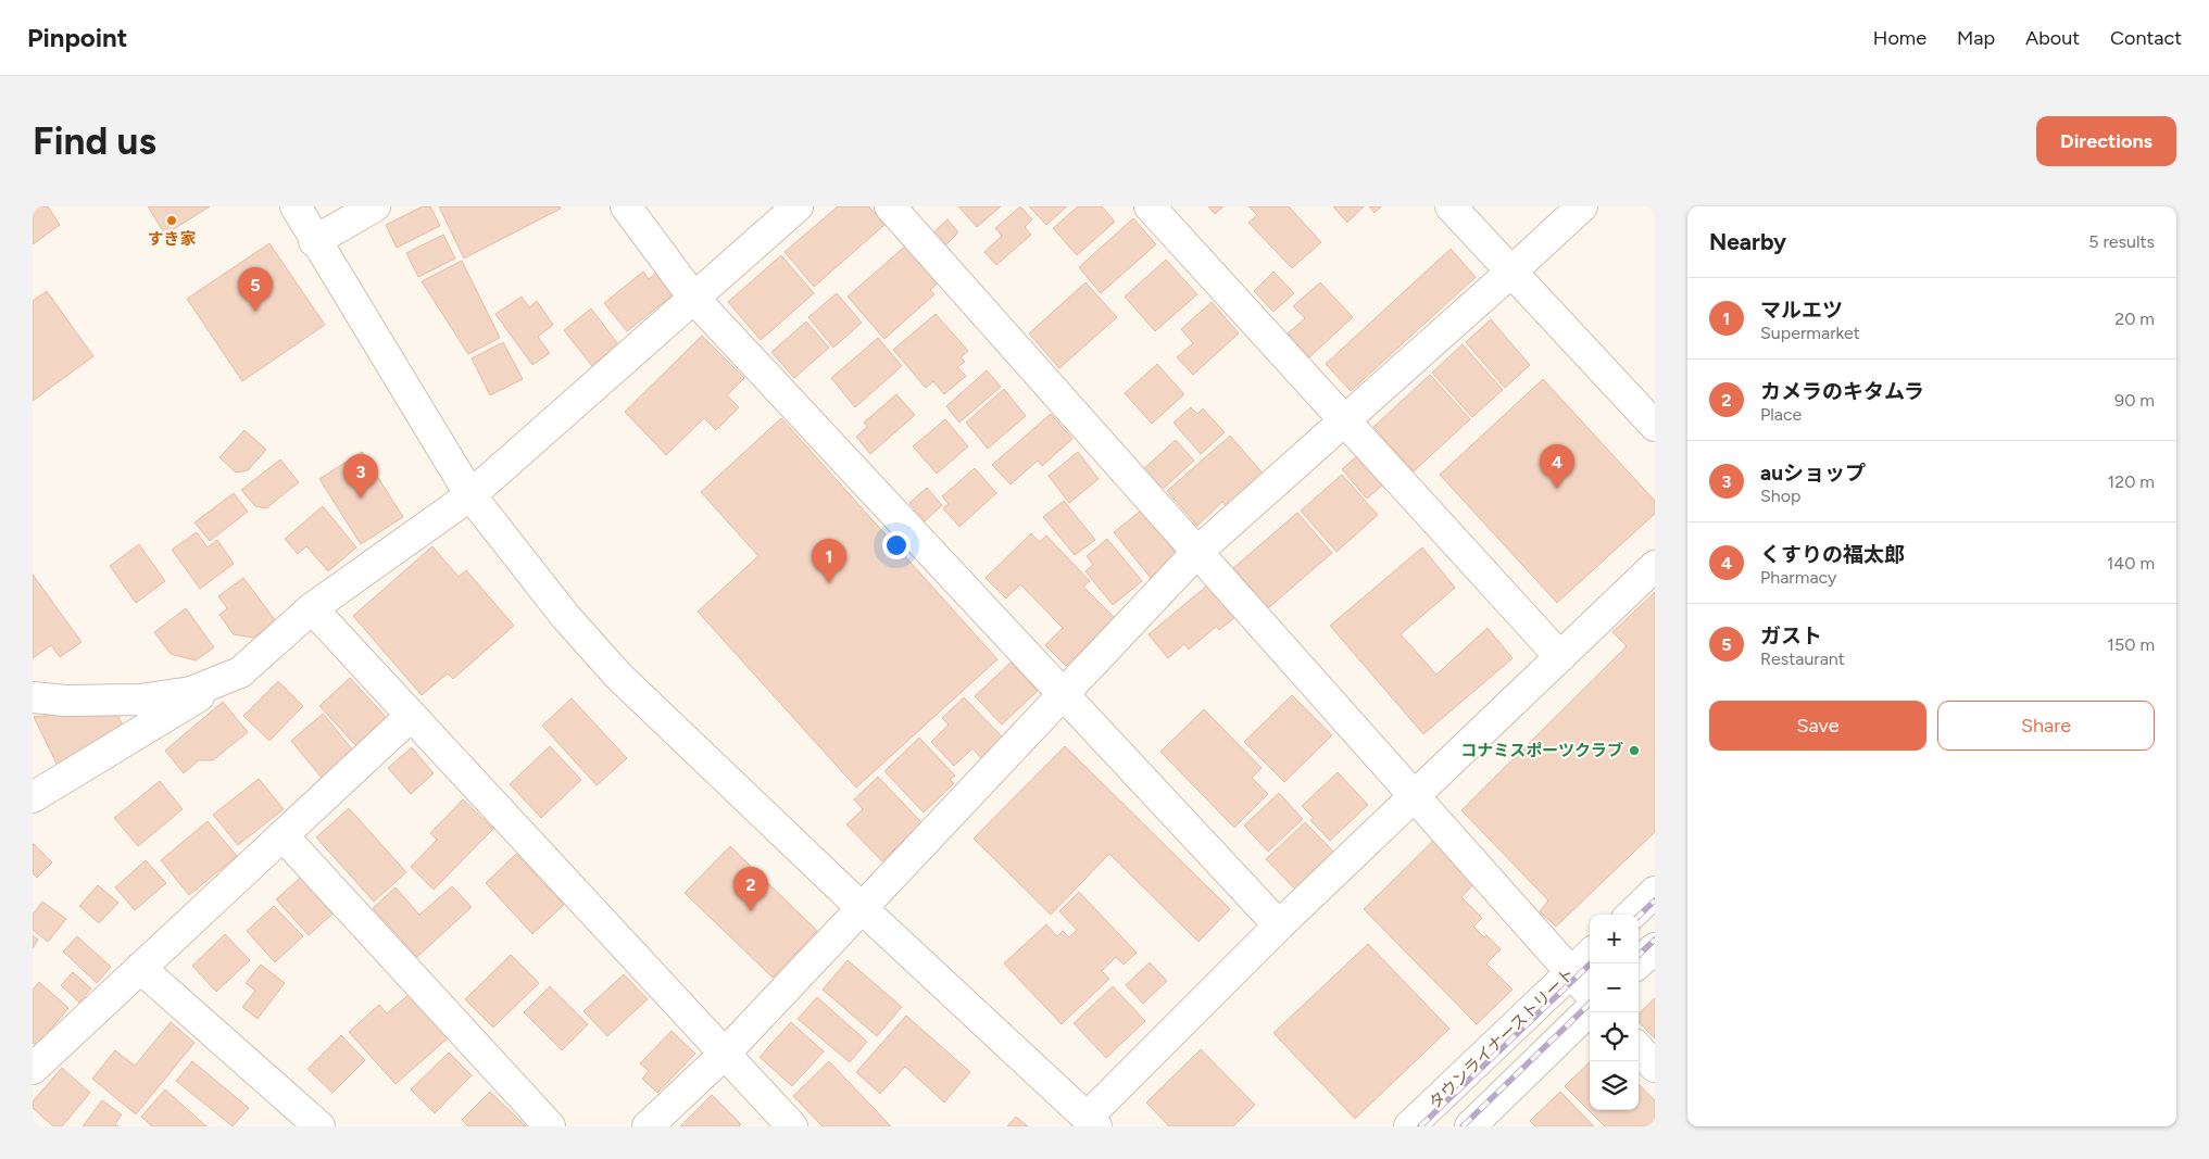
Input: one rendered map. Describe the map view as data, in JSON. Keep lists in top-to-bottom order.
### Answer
{
  "streets": {
    "street": ["タウンライナーストリート"]
  },
  "places": ["すき家", "コナミスポーツクラブ"],
  "page": {
    "header": "Pinpoint",
    "nav": [
      "Home",
      "Map",
      "About",
      "Contact"
    ],
    "buttons": [
      "Directions",
      ["Save", "Share"]
    ],
    "title": "Find us",
    "heading": ["Nearby", "5 results"],
    "pins": [
      "5",
      "4",
      "3",
      "1",
      "2"
    ],
    "list": [
      {
        "mark": "1",
        "name": "マルエツ",
        "note": "Supermarket",
        "value": "20 m"
      },
      {
        "mark": "2",
        "name": "カメラのキタムラ",
        "note": "Place",
        "value": "90 m"
      },
      {
        "mark": "3",
        "name": "auショップ",
        "note": "Shop",
        "value": "120 m"
      },
      {
        "mark": "4",
        "name": "くすりの福太郎",
        "note": "Pharmacy",
        "value": "140 m"
      },
      {
        "mark": "5",
        "name": "ガスト",
        "note": "Restaurant",
        "value": "150 m"
      }
    ],
    "map_buttons": ["+", "−"]
  }
}
